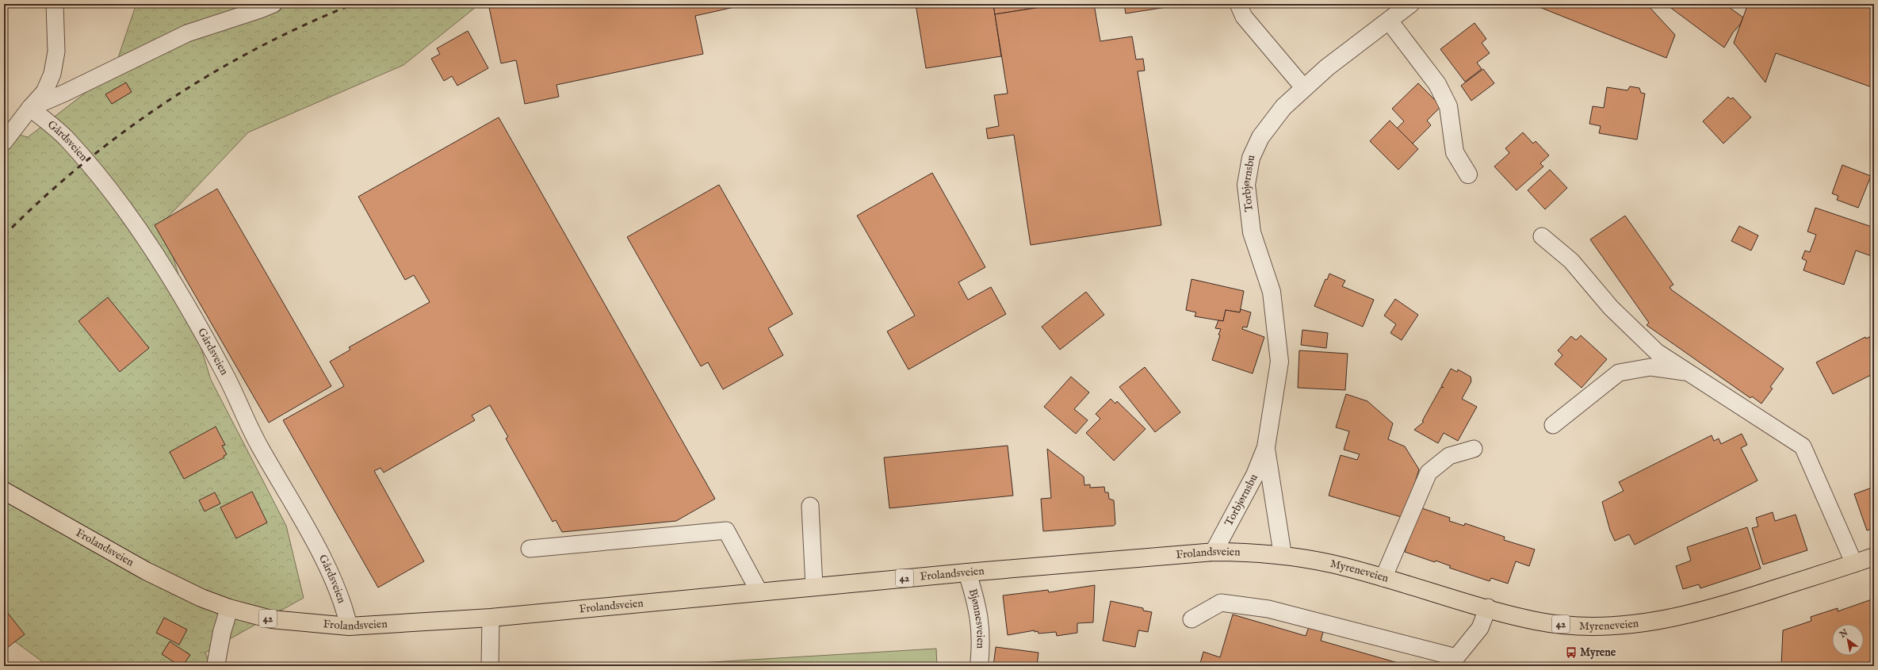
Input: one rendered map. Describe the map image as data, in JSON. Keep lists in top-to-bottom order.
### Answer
{
  "streets": {
    "main road": ["Frolandsveien", "Myreneveien", "42"],
    "street": ["Torbjørnsbu", "Bjønnesveien"],
    "lane": ["Gårdsveien"]
  },
  "crossings": [
    ["Gårdsveien", "Frolandsveien"],
    ["Torbjørnsbu", "Frolandsveien"],
    ["Torbjørnsbu", "Myreneveien"],
    ["Frolandsveien", "Myreneveien"],
    ["Frolandsveien", "Bjønnesveien"]
  ],
  "places": {
    "bus stop": ["Myrene"]
  },
  "north": "top left"
}
